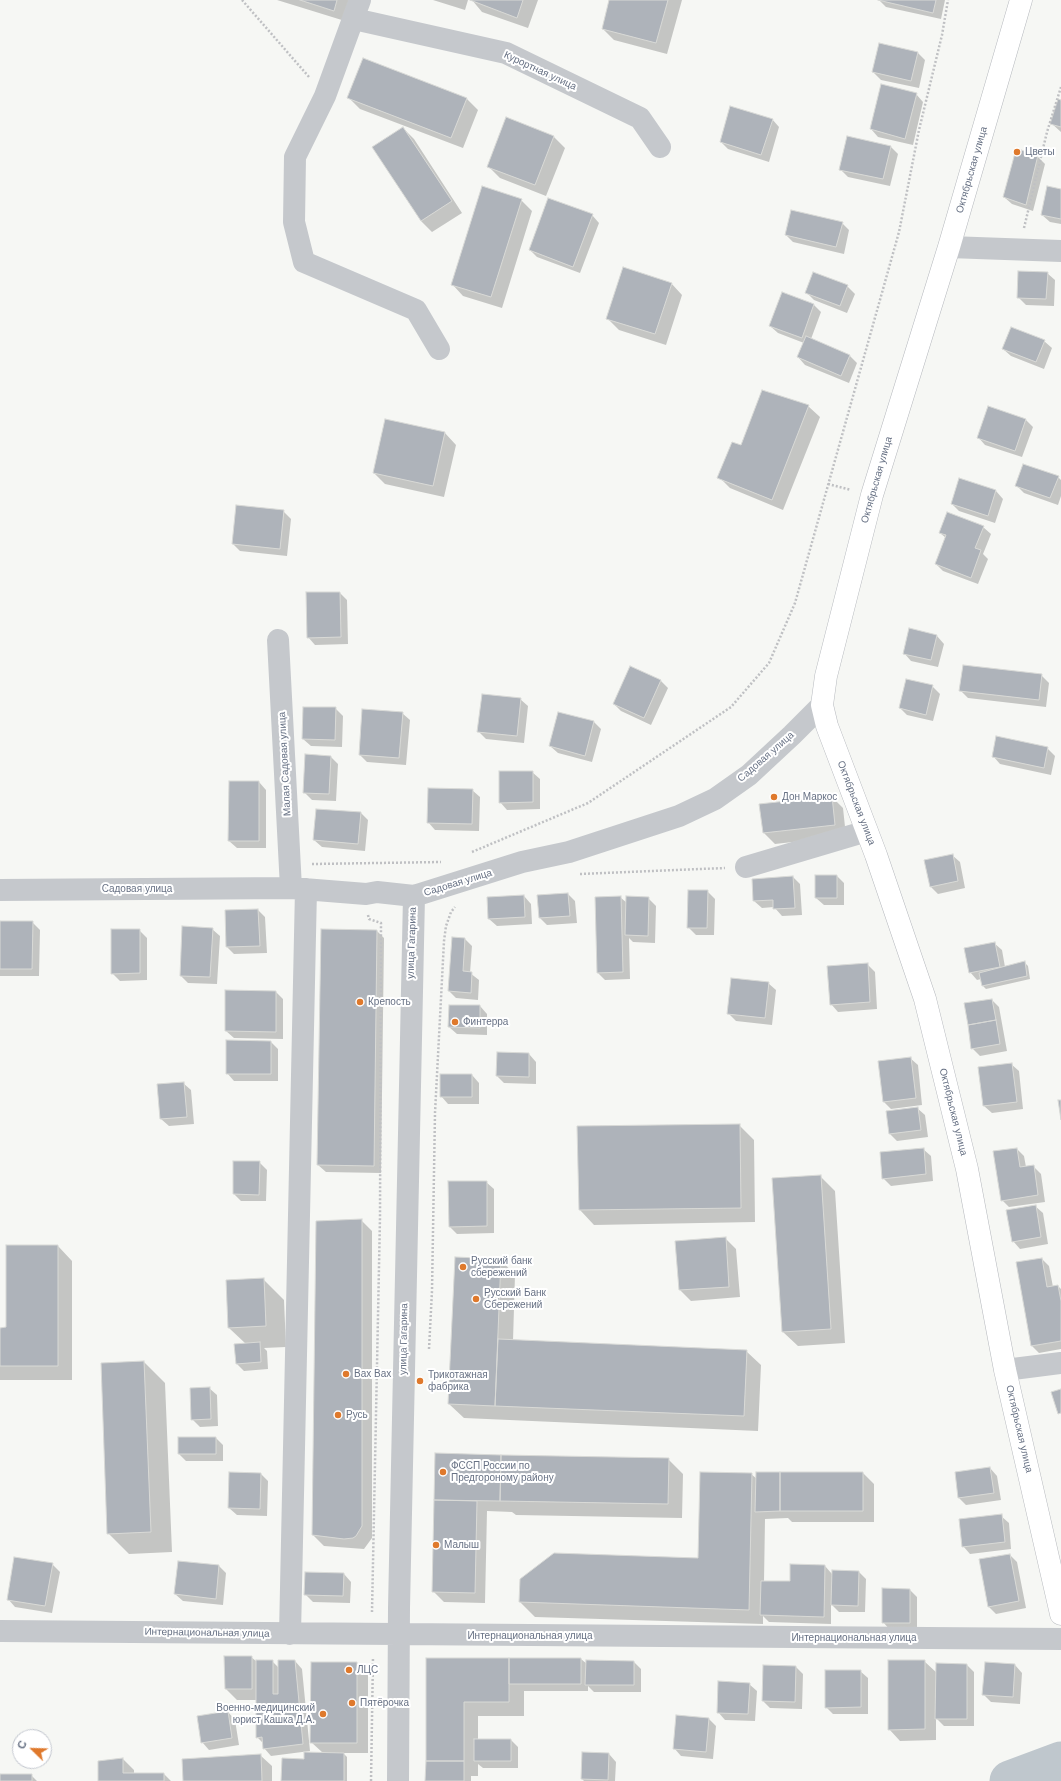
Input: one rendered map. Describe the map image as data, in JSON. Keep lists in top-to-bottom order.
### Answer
{
  "streets": {
    "main road": ["Октябрьская улица"],
    "street": [
      "Курортная улица",
      "Садовая улица",
      "Малая Садовая улица",
      "улица Гагарина",
      "Интернациональная улица"
    ]
  },
  "crossings": [
    ["Октябрьская улица", "Садовая улица"],
    ["Садовая улица", "Малая Садовая улица"],
    ["Садовая улица", "улица Гагарина"],
    ["Малая Садовая улица", "Интернациональная улица"],
    ["улица Гагарина", "Интернациональная улица"]
  ],
  "places": [
    "Цветы",
    "Дон Маркос",
    "Крепость",
    "Финтерра",
    "Русский банк сбережений",
    "Русский Банк Сбережений",
    "Вах Вах",
    "Трикотажная фабрика",
    "Русь",
    "ФССП России по Предгороному району",
    "Малыш",
    "ЛЦС",
    "Пятёрочка",
    "Военно-медицинский юрист Кашка Д.А."
  ],
  "north": "top left"
}
